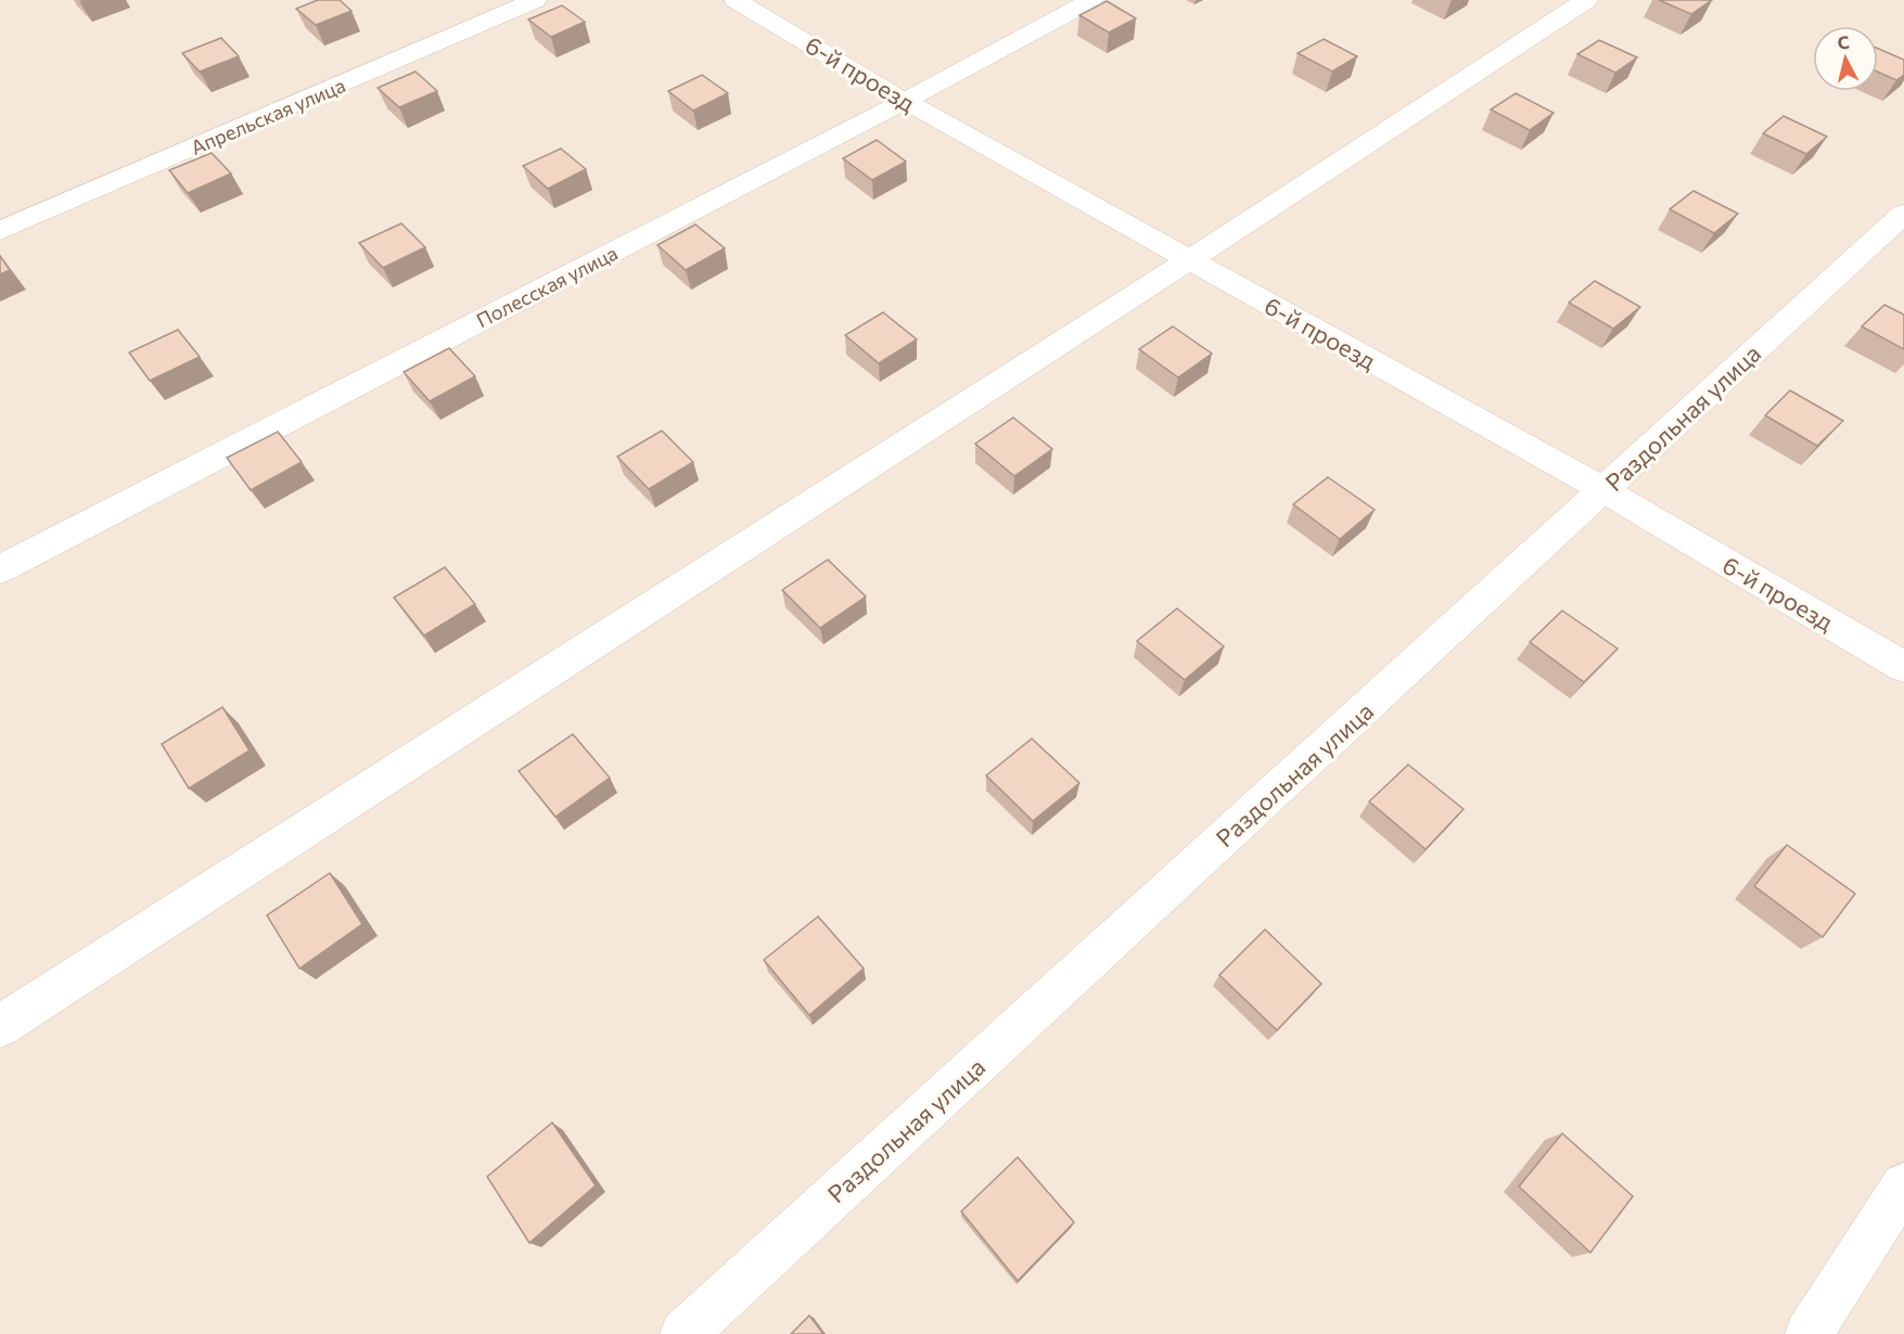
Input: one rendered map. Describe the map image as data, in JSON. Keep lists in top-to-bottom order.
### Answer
{
  "streets": {
    "street": [
      "6-й проезд",
      "Апрельская улица",
      "Полесская улица",
      "Раздольная улица"
    ]
  },
  "crossings": [
    ["6-й проезд", "Полесская улица"],
    ["6-й проезд", "Раздольная улица"]
  ],
  "north": "top"
}
